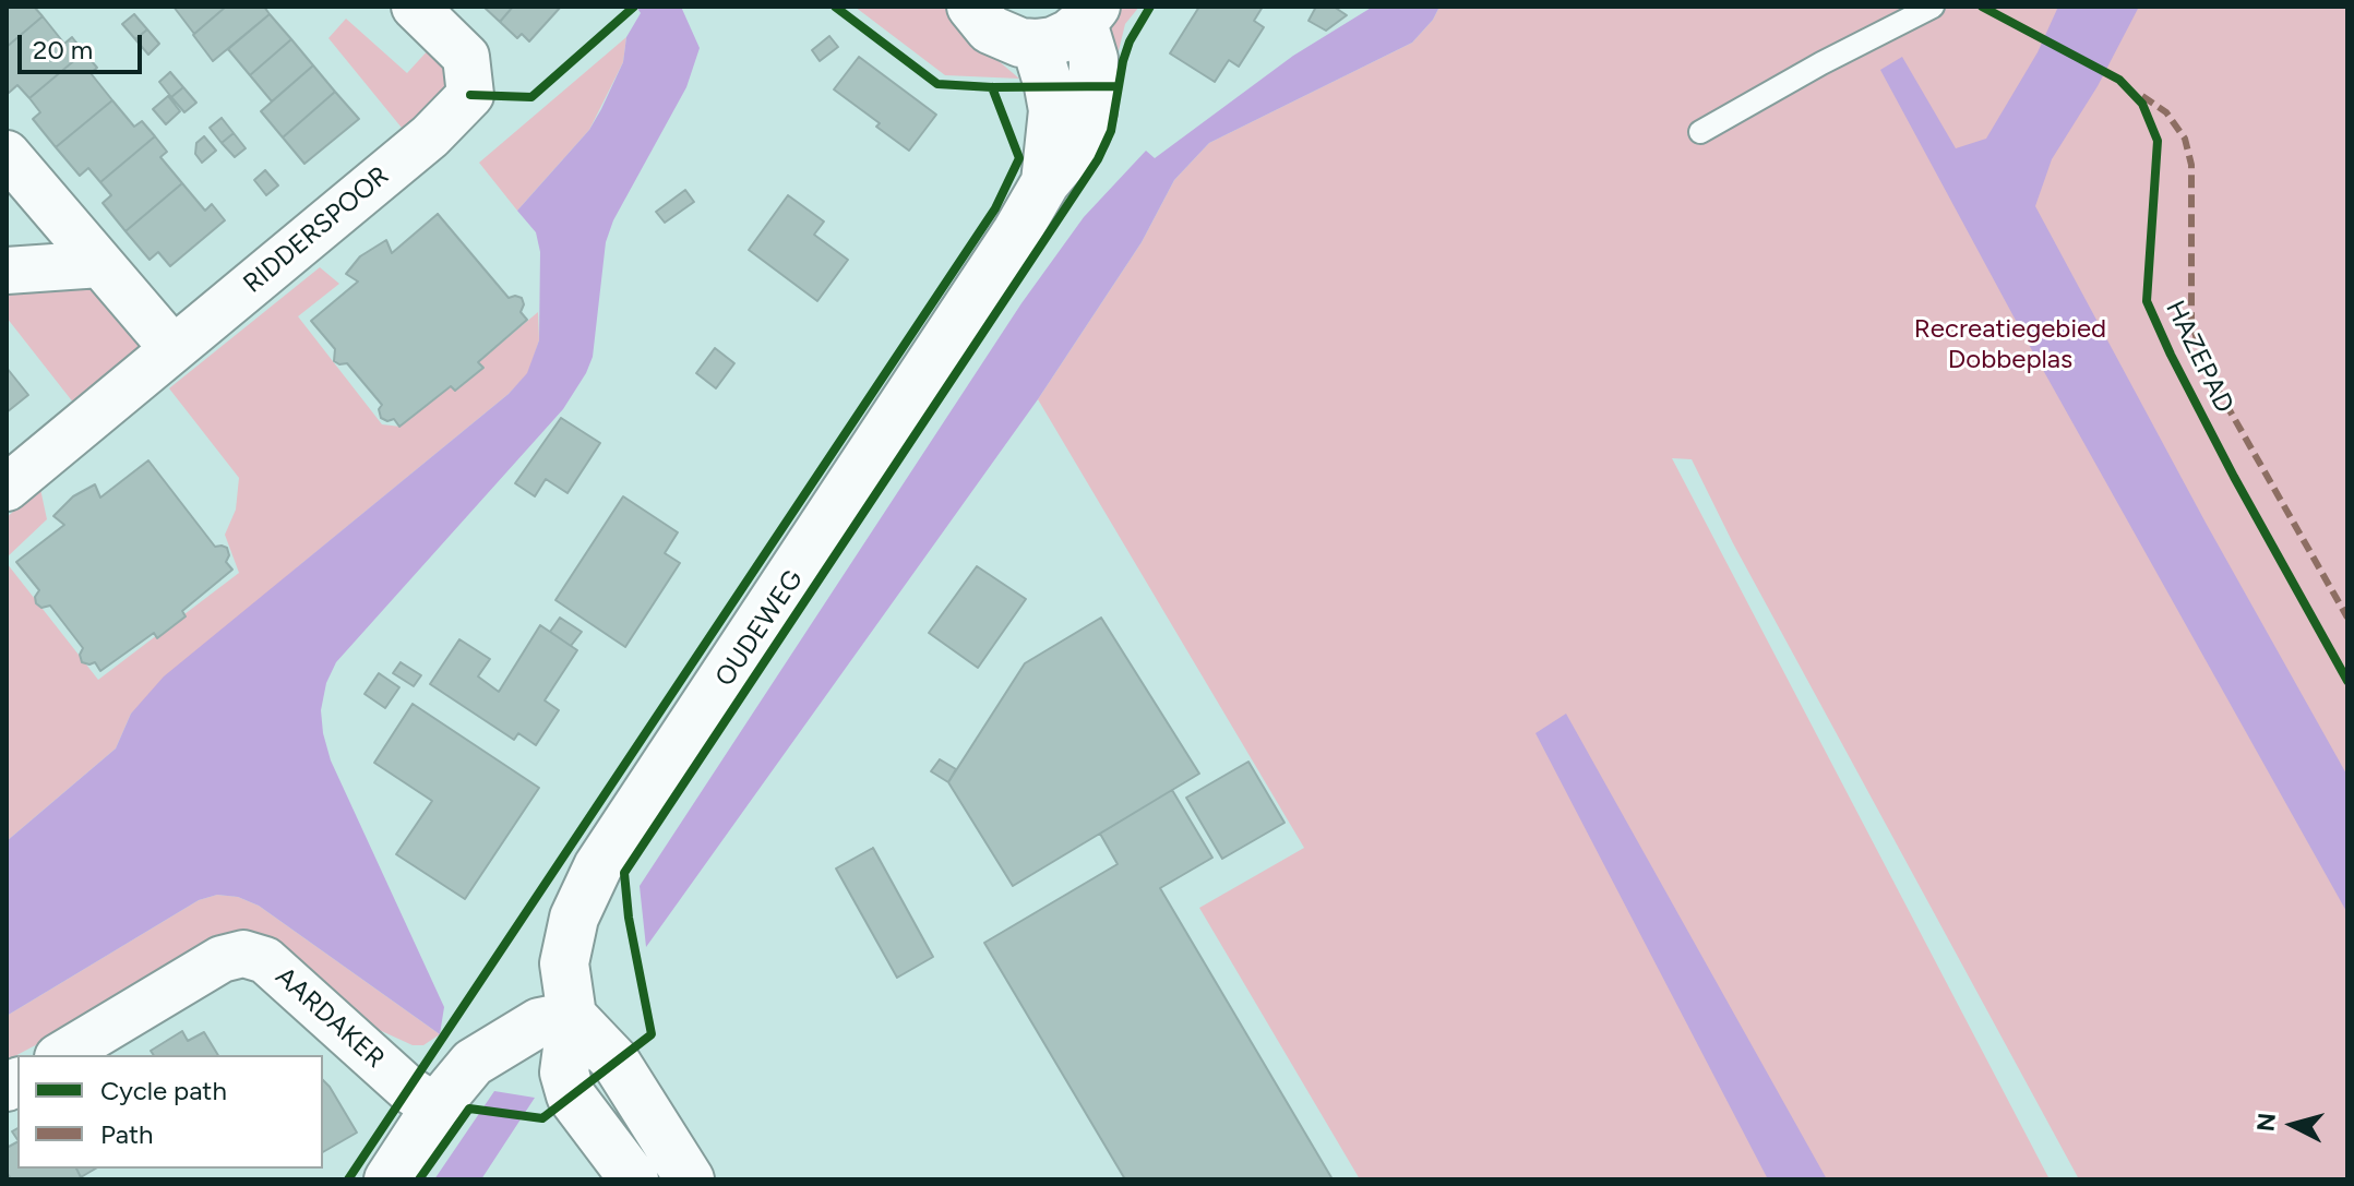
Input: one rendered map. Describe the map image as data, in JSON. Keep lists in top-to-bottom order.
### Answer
{
  "streets": {
    "main road": ["OUDEWEG"],
    "street": ["RIDDERSPOOR", "AARDAKER"],
    "cycle path": ["HAZEPAD"]
  },
  "parks": ["Recreatiegebied Dobbeplas"],
  "legend": ["Cycle path", "Path"],
  "scale_bar": "20 m",
  "north": "left"
}
